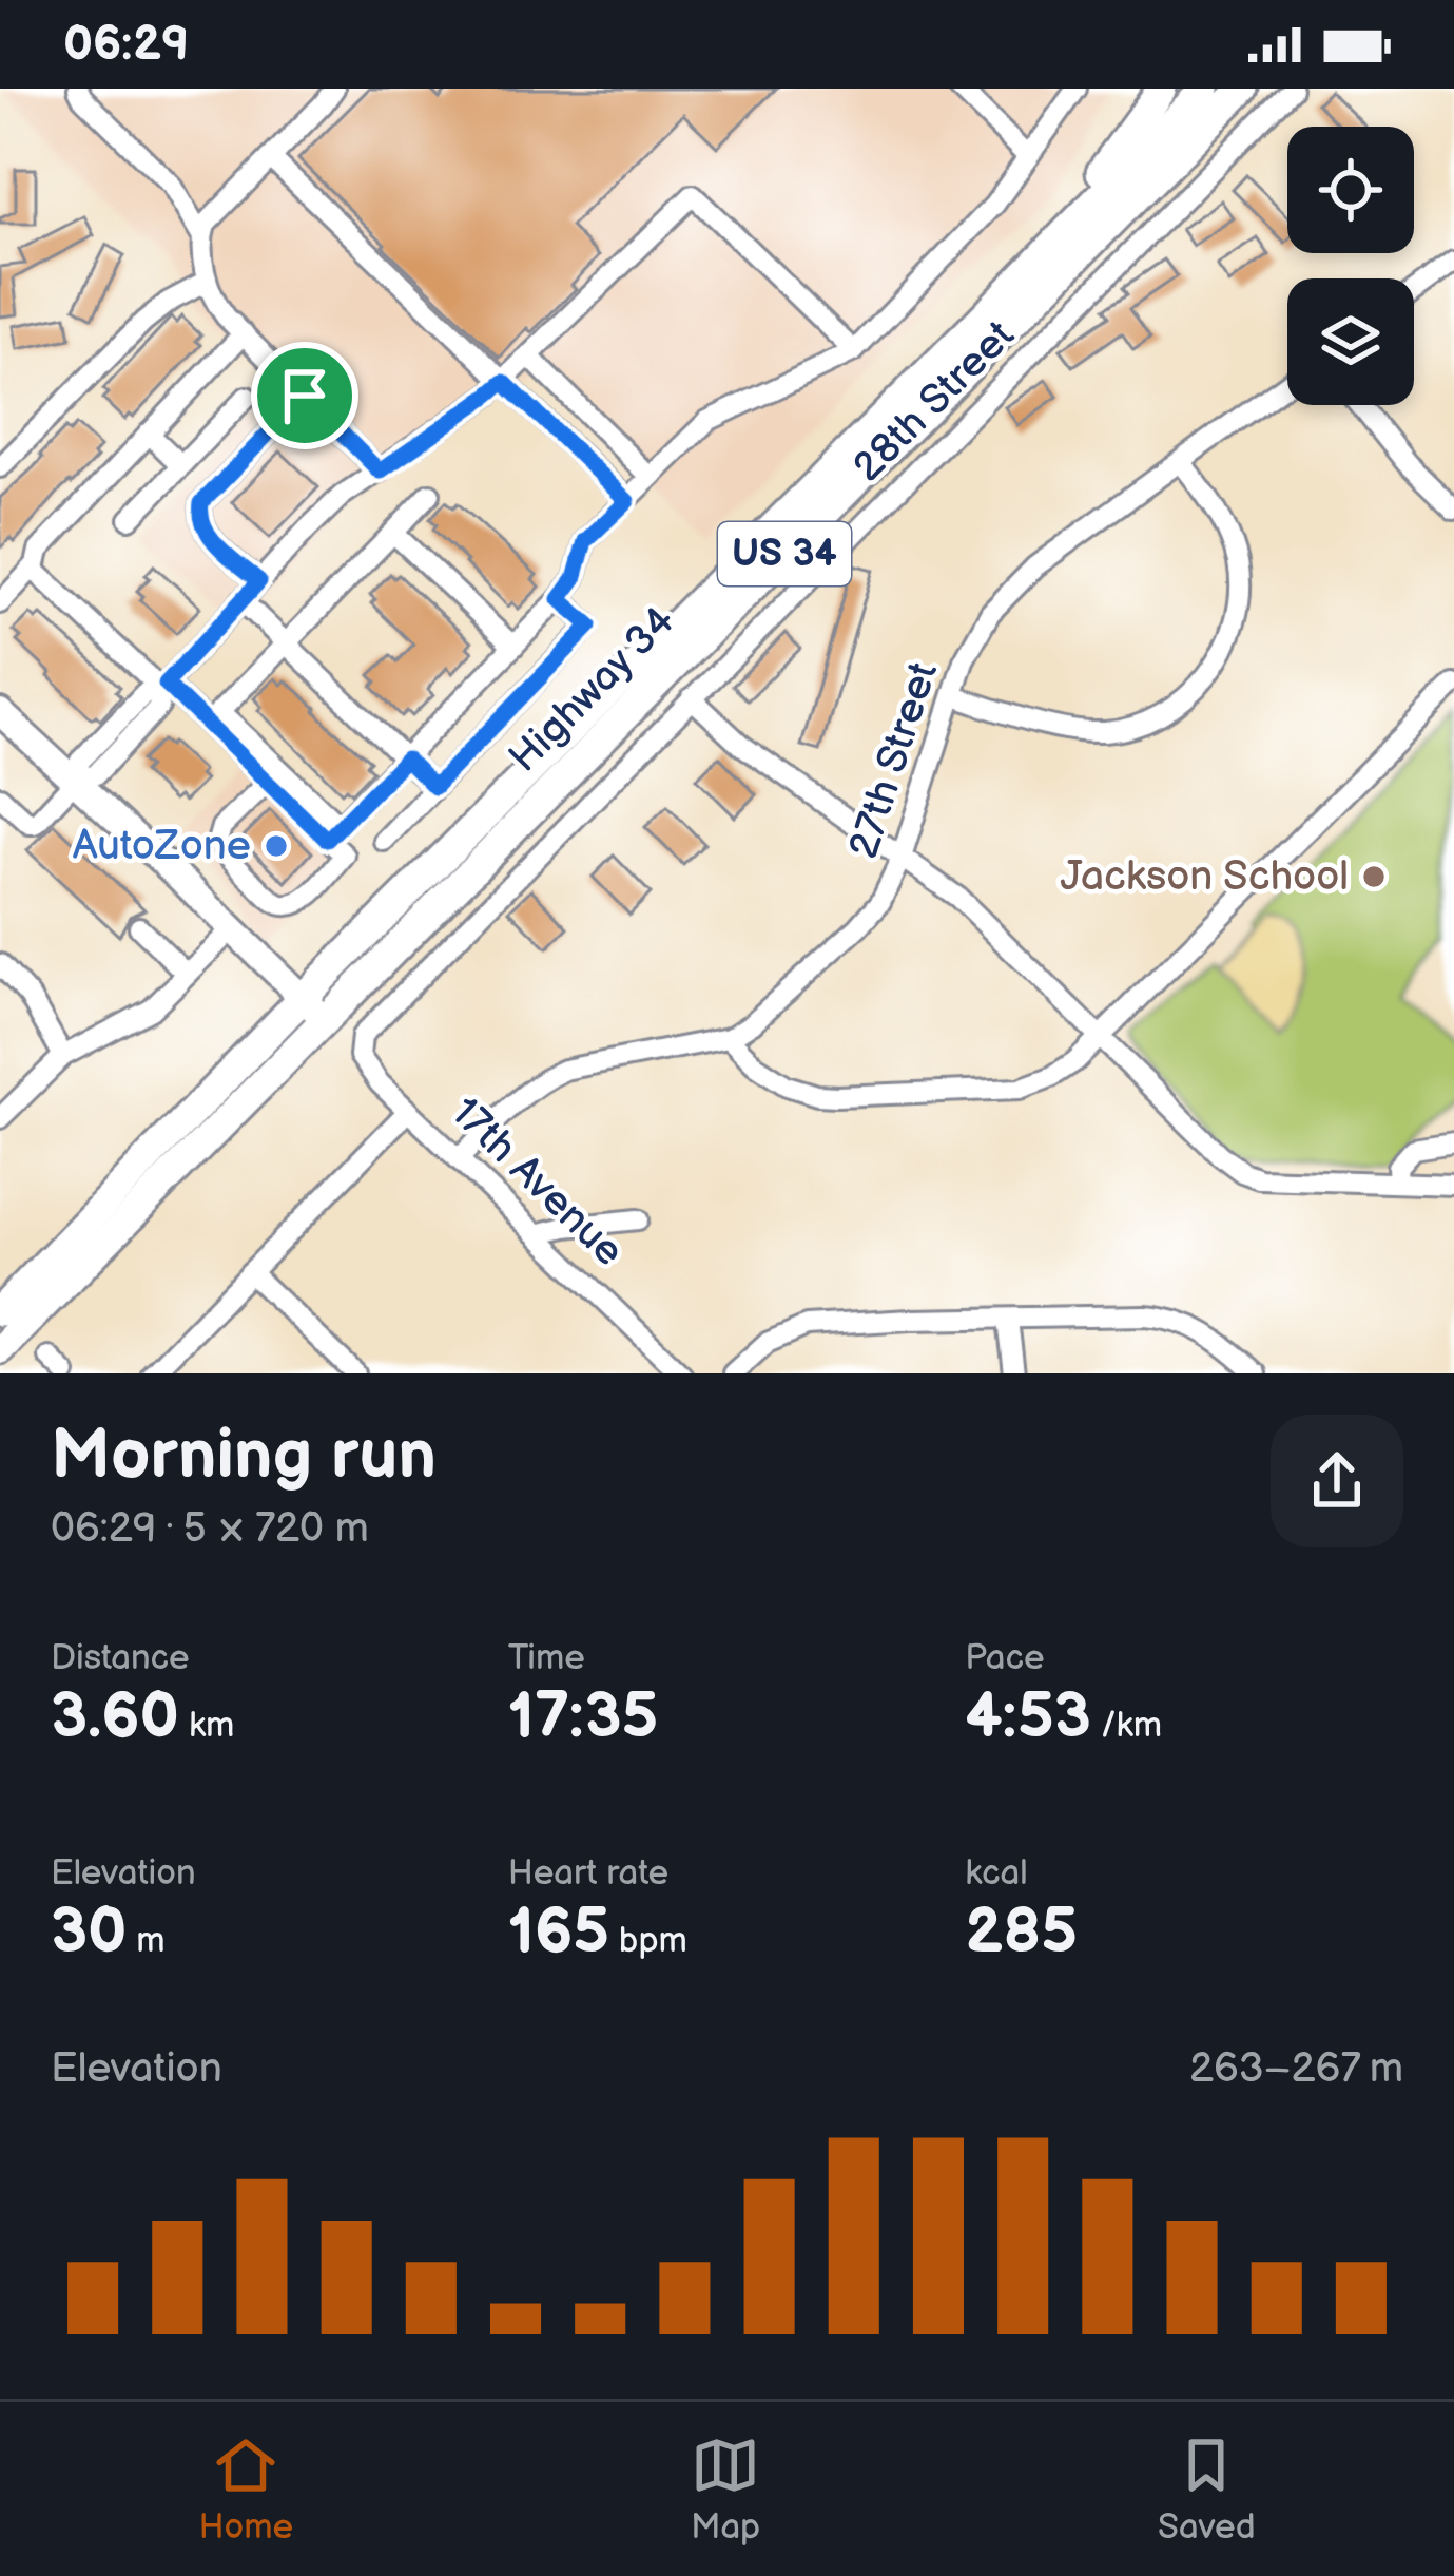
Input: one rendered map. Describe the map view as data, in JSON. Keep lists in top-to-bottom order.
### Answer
{
  "streets": {
    "highway": ["US 34", "Highway 34"],
    "street": ["28th Street", "27th Street", "17th Avenue"]
  },
  "crossings": [
    ["28th Street", "17th Avenue"],
    ["27th Street", "17th Avenue"]
  ],
  "places": ["AutoZone", "Jackson School"],
  "page": {
    "status": "06:29",
    "heading": ["Morning run", "06:29 · 5 × 720 m"],
    "stats": [
      ["Distance", "3.60 km"],
      ["Time", "17:35"],
      ["Pace", "4:53 /km"],
      ["Elevation", "30 m"],
      ["Heart rate", "165 bpm"],
      ["kcal", "285"]
    ],
    "chart": ["Elevation", "263–267 m"],
    "tabs": ["Home", "Map", "Saved"]
  }
}
